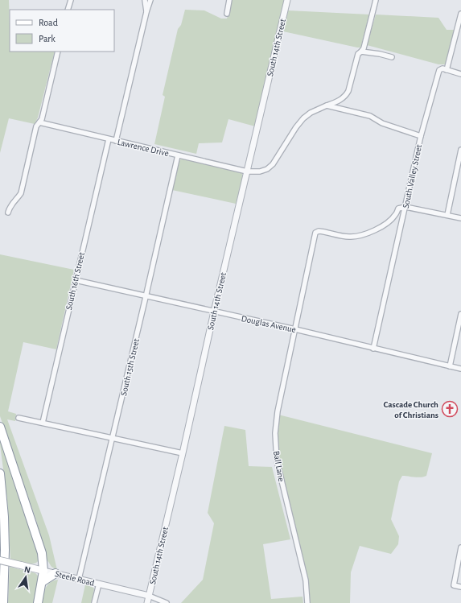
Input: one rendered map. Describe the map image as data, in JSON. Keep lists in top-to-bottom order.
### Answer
{
  "streets": {
    "main road": ["Steele Road"],
    "street": [
      "South 14th Street",
      "Lawrence Drive",
      "South Valley Street",
      "South 16th Street",
      "Douglas Avenue",
      "South 15th Street",
      "Ball Lane"
    ]
  },
  "crossings": [
    ["South 14th Street", "Lawrence Drive"],
    ["South 14th Street", "Douglas Avenue"],
    ["South 14th Street", "Steele Road"],
    ["Lawrence Drive", "South 16th Street"],
    ["Lawrence Drive", "South 15th Street"],
    ["South Valley Street", "Douglas Avenue"],
    ["South Valley Street", "Ball Lane"],
    ["South 16th Street", "Douglas Avenue"],
    ["Douglas Avenue", "South 15th Street"],
    ["Douglas Avenue", "Ball Lane"],
    ["South 15th Street", "Steele Road"]
  ],
  "places": {
    "church": ["Cascade Church of Christians"]
  },
  "legend": ["Road", "Park"],
  "north": "top"
}
